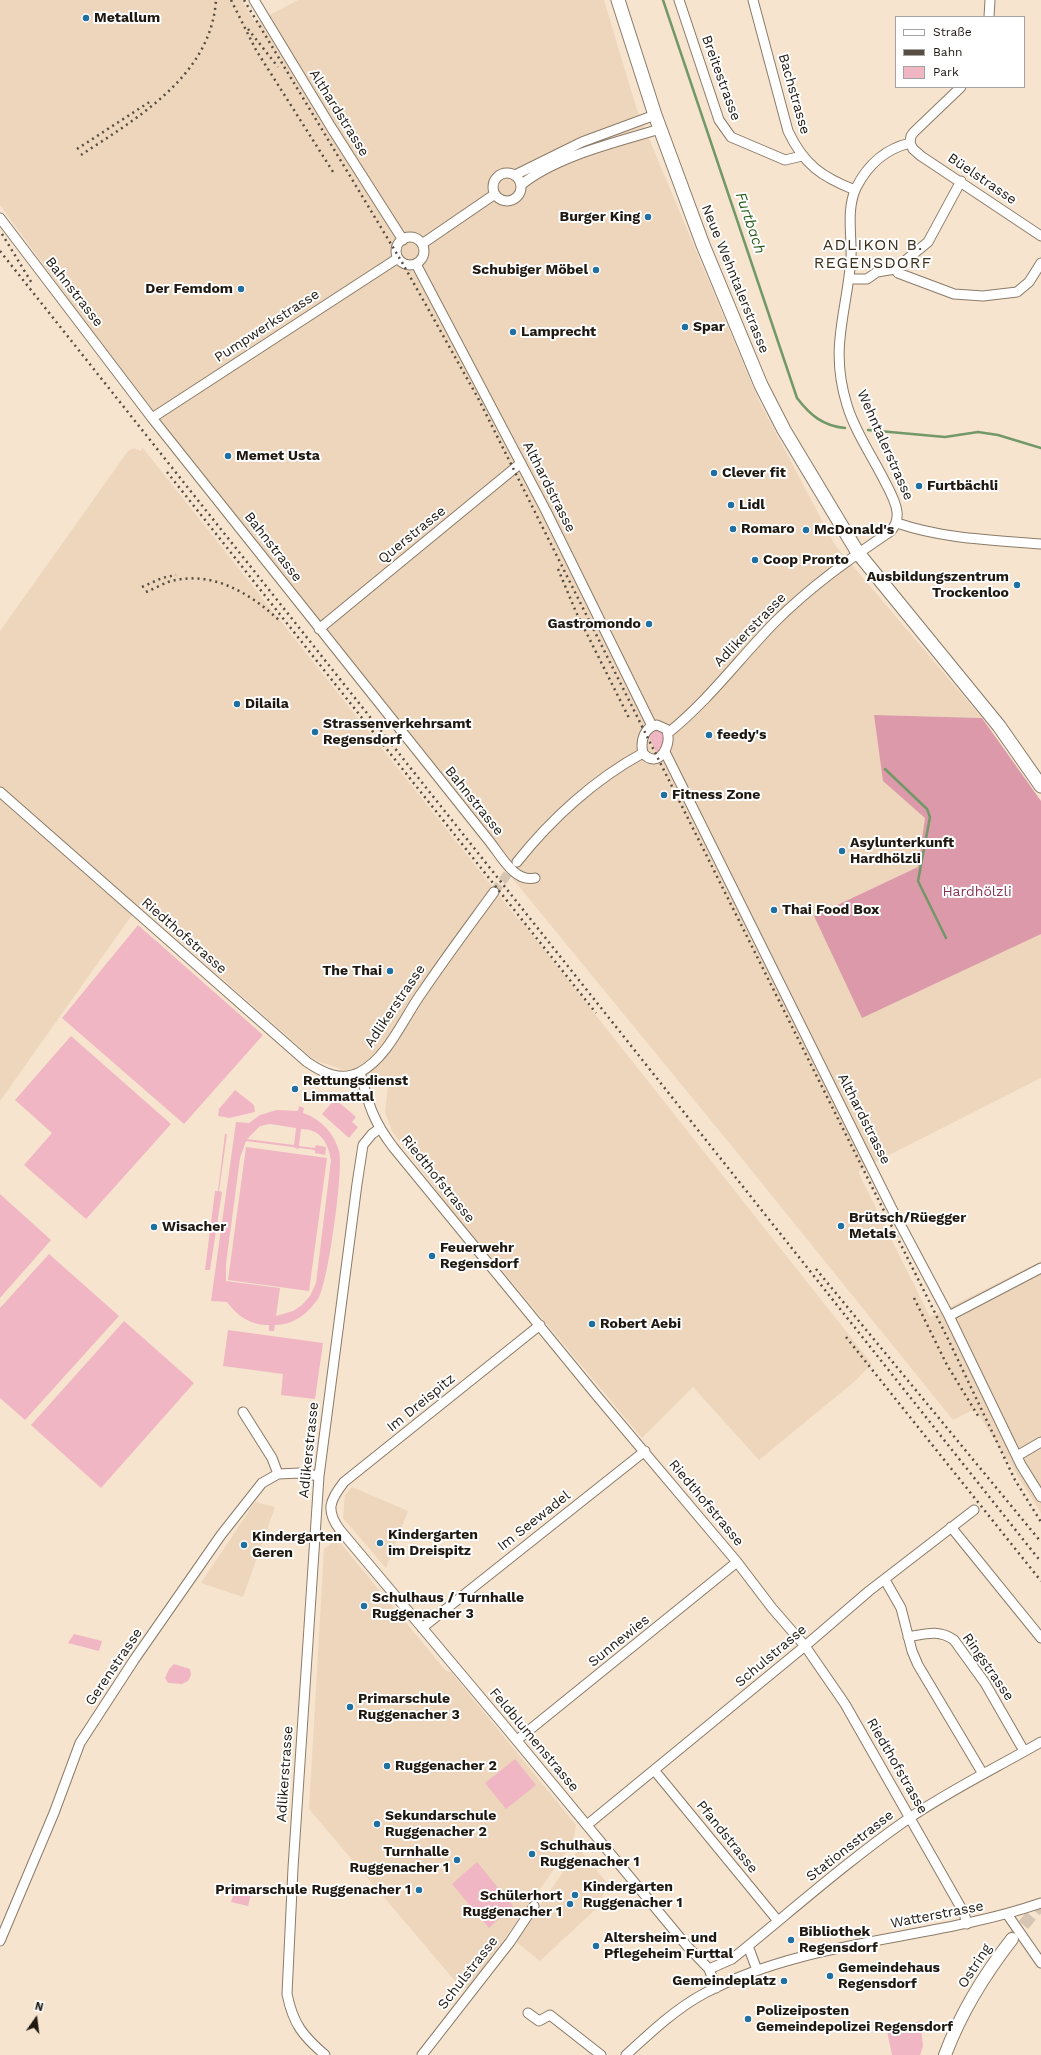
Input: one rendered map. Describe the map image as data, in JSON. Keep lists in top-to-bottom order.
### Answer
{
  "streets": {
    "main road": ["Neue Wehntalerstrasse", "Ostring"],
    "street": [
      "Breitestrasse",
      "Bachstrasse",
      "Althardstrasse",
      "Büelstrasse",
      "Bahnstrasse",
      "Pumpwerkstrasse",
      "Wehntalerstrasse",
      "Querstrasse",
      "Adlikerstrasse",
      "Riedthofstrasse",
      "Im Dreispitz",
      "Im Seewadel",
      "Sunnewies",
      "Schulstrasse",
      "Gerenstrasse",
      "Ringstrasse",
      "Feldblumenstrasse",
      "Pfandstrasse",
      "Stationsstrasse",
      "Watterstrasse"
    ]
  },
  "crossings": [
    ["Breitestrasse", "Bachstrasse"],
    ["Bachstrasse", "Wehntalerstrasse"],
    ["Althardstrasse", "Pumpwerkstrasse"],
    ["Althardstrasse", "Querstrasse"],
    ["Althardstrasse", "Adlikerstrasse"],
    ["Büelstrasse", "Wehntalerstrasse"],
    ["Neue Wehntalerstrasse", "Wehntalerstrasse"],
    ["Neue Wehntalerstrasse", "Adlikerstrasse"],
    ["Bahnstrasse", "Pumpwerkstrasse"],
    ["Bahnstrasse", "Querstrasse"],
    ["Wehntalerstrasse", "Adlikerstrasse"],
    ["Adlikerstrasse", "Riedthofstrasse"],
    ["Adlikerstrasse", "Gerenstrasse"],
    ["Riedthofstrasse", "Im Dreispitz"],
    ["Riedthofstrasse", "Im Seewadel"],
    ["Riedthofstrasse", "Sunnewies"],
    ["Riedthofstrasse", "Schulstrasse"],
    ["Riedthofstrasse", "Stationsstrasse"],
    ["Riedthofstrasse", "Watterstrasse"],
    ["Im Dreispitz", "Feldblumenstrasse"],
    ["Im Seewadel", "Feldblumenstrasse"],
    ["Sunnewies", "Feldblumenstrasse"],
    ["Schulstrasse", "Feldblumenstrasse"],
    ["Schulstrasse", "Pfandstrasse"],
    ["Ringstrasse", "Stationsstrasse"],
    ["Feldblumenstrasse", "Stationsstrasse"],
    ["Feldblumenstrasse", "Watterstrasse"],
    ["Pfandstrasse", "Stationsstrasse"]
  ],
  "districts": ["ADLIKON B. REGENSDORF"],
  "water": ["Furtbach"],
  "parks": ["Hardhölzli"],
  "places": [
    "Metallum",
    "Burger King",
    "Schubiger Möbel",
    "Der Femdom",
    "Spar",
    "Lamprecht",
    "Memet Usta",
    "Clever fit",
    "Furtbächli",
    "Lidl",
    "Romaro",
    "McDonald's",
    "Coop Pronto",
    "Ausbildungszentrum Trockenloo",
    "Gastromondo",
    "Dilaila",
    "Strassenverkehrsamt Regensdorf",
    "feedy's",
    "Fitness Zone",
    "Asylunterkunft Hardhölzli",
    "Thai Food Box",
    "The Thai",
    "Rettungsdienst Limmattal",
    "Brütsch/Rüegger Metals",
    "Wisacher",
    "Feuerwehr Regensdorf",
    "Robert Aebi",
    "Kindergarten im Dreispitz",
    "Kindergarten Geren",
    "Schulhaus / Turnhalle Ruggenacher 3",
    "Primarschule Ruggenacher 3",
    "Ruggenacher 2",
    "Sekundarschule Ruggenacher 2",
    "Schulhaus Ruggenacher 1",
    "Turnhalle Ruggenacher 1",
    "Primarschule Ruggenacher 1",
    "Kindergarten Ruggenacher 1",
    "Schülerhort Ruggenacher 1",
    "Bibliothek Regensdorf",
    "Altersheim- und Pflegeheim Furttal",
    "Gemeindehaus Regensdorf",
    "Gemeindeplatz",
    "Polizeiposten Gemeindepolizei Regensdorf"
  ],
  "legend": ["Straße", "Bahn", "Park"],
  "north": "top"
}
